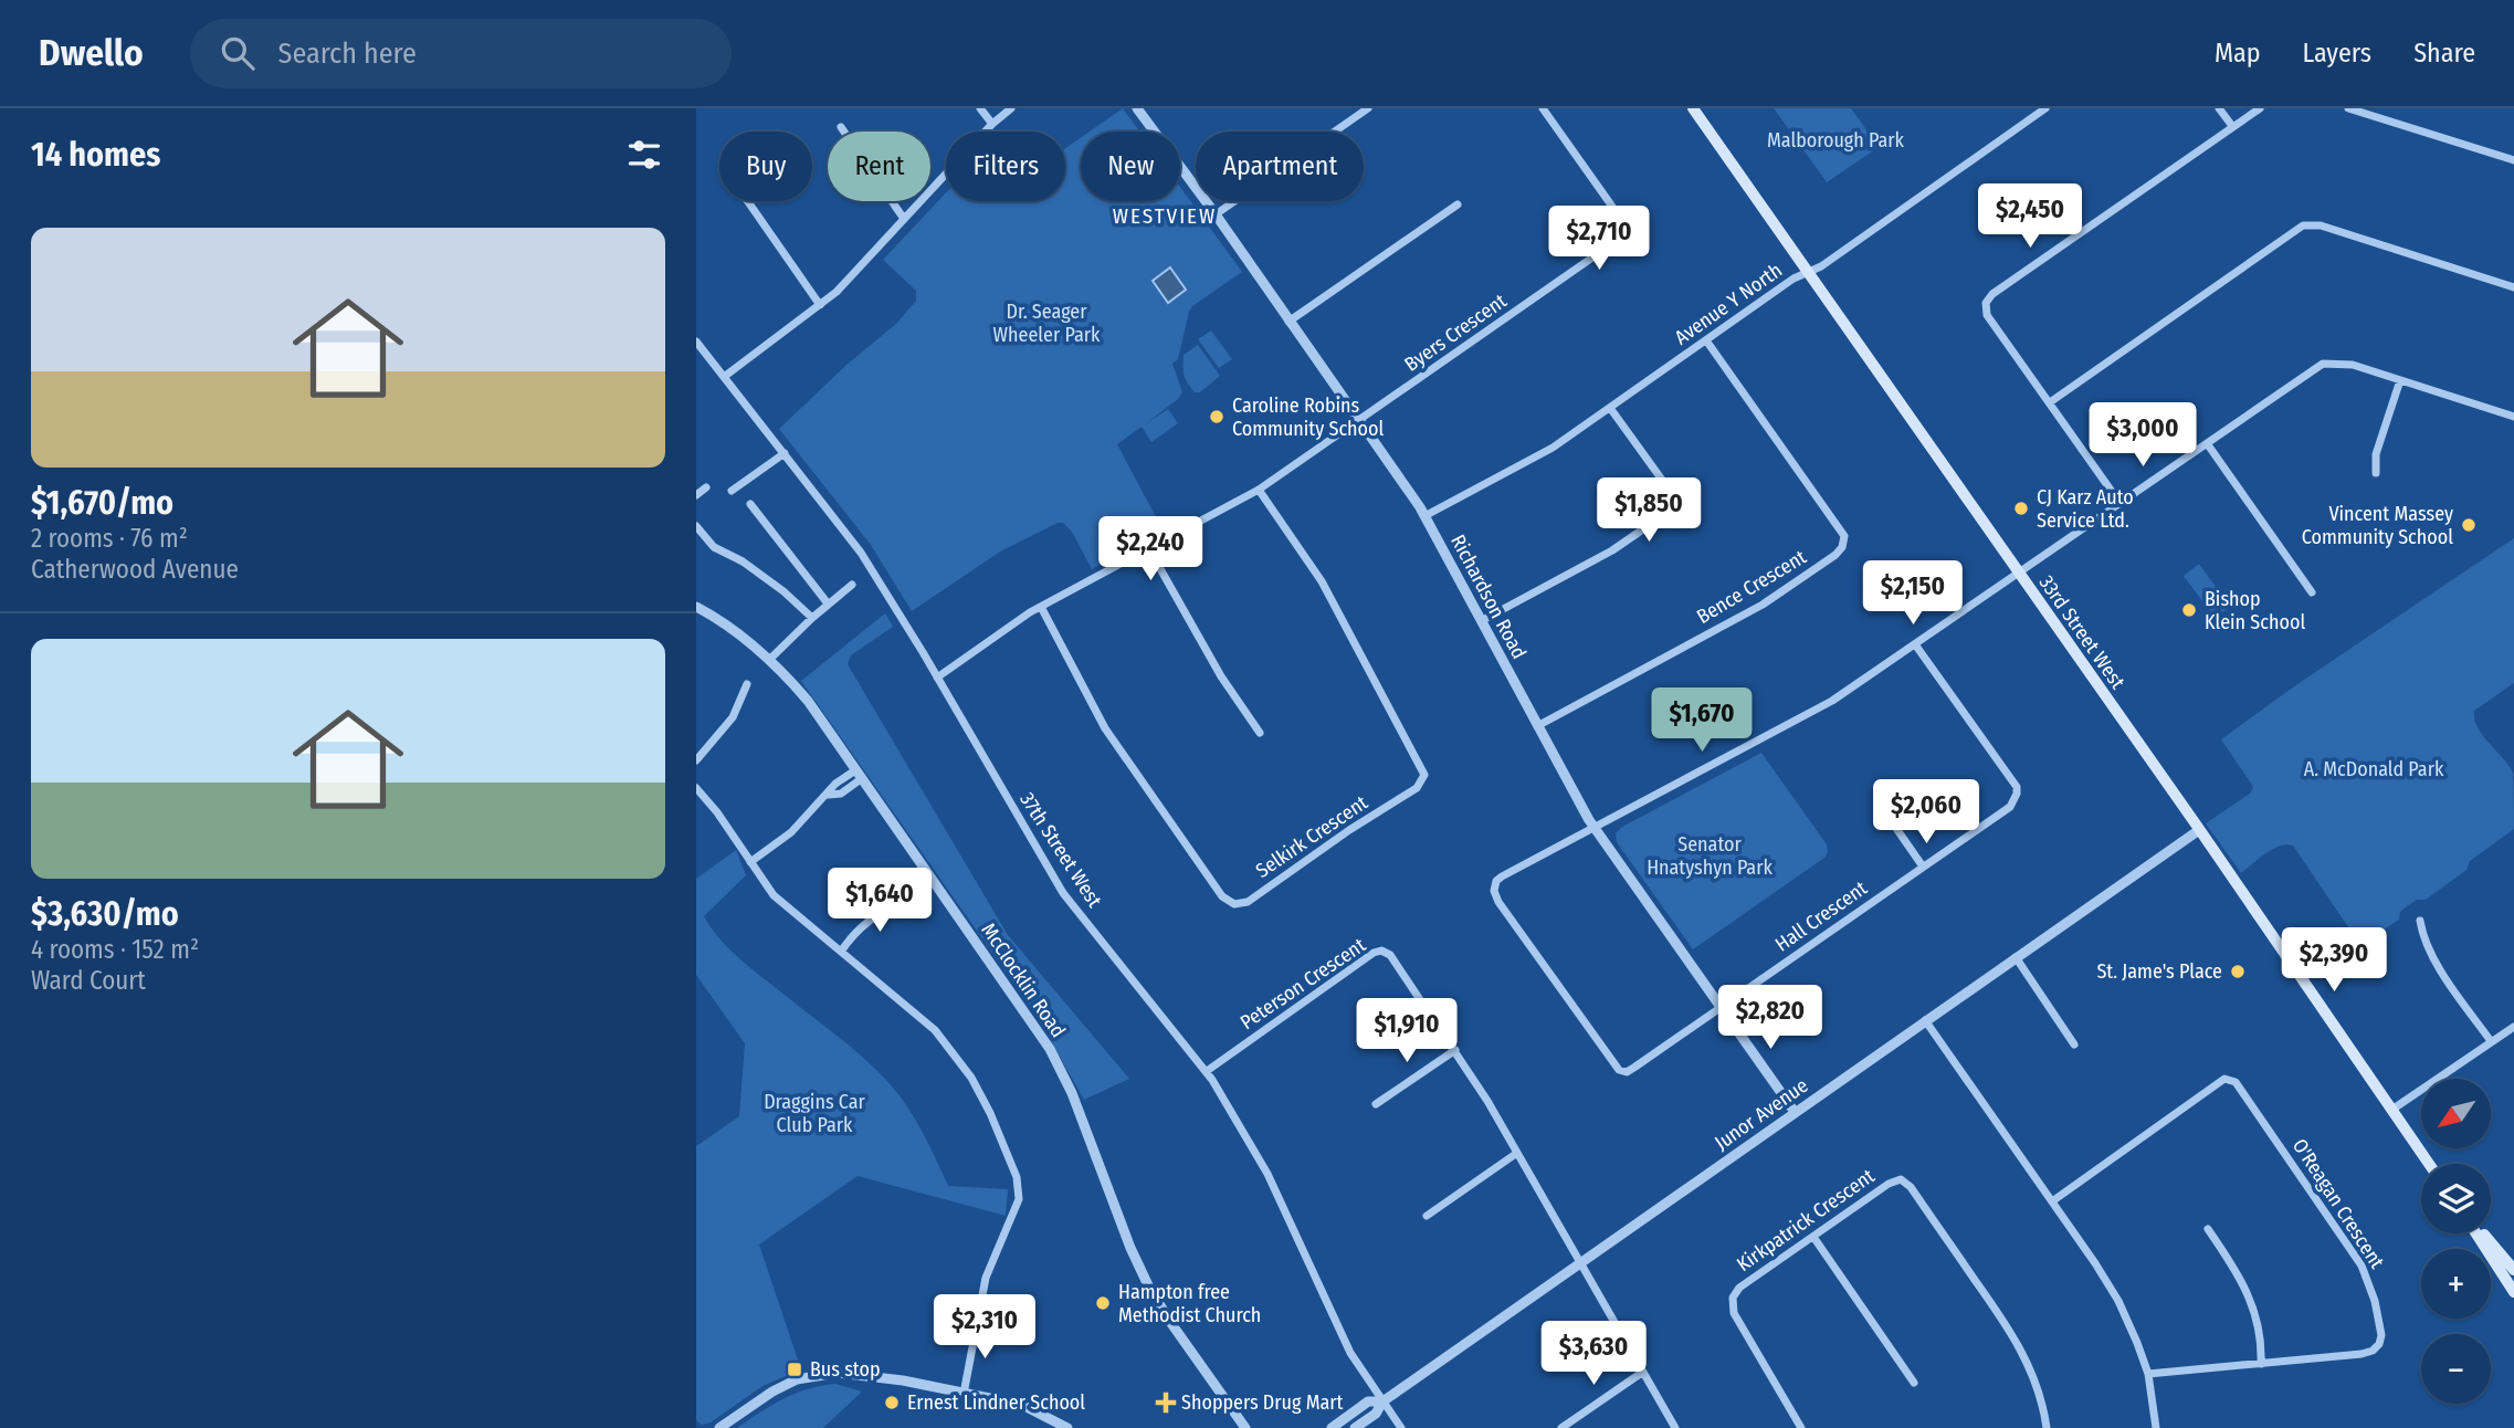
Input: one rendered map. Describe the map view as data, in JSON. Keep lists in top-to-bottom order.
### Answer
{
  "streets": {
    "main road": ["33rd Street West"],
    "street": [
      "Avenue Y North",
      "Byers Crescent",
      "Bence Crescent",
      "Richardson Road",
      "Selkirk Crescent",
      "37th Street West",
      "Hall Crescent",
      "McClocklin Road",
      "Peterson Crescent",
      "Junor Avenue",
      "O'Reagan Crescent",
      "Kirkpatrick Crescent"
    ]
  },
  "crossings": [
    ["Avenue Y North", "Bence Crescent"],
    ["Avenue Y North", "Richardson Road"],
    ["Avenue Y North", "33rd Street West"],
    ["Byers Crescent", "Richardson Road"],
    ["Byers Crescent", "Selkirk Crescent"],
    ["Byers Crescent", "37th Street West"],
    ["Bence Crescent", "Richardson Road"],
    ["Richardson Road", "Hall Crescent"],
    ["Richardson Road", "Junor Avenue"],
    ["33rd Street West", "Junor Avenue"],
    ["37th Street West", "Peterson Crescent"],
    ["37th Street West", "Junor Avenue"],
    ["Peterson Crescent", "Junor Avenue"]
  ],
  "districts": ["WESTVIEW"],
  "parks": [
    "Malborough Park",
    "Dr. Seager Wheeler Park",
    "A. McDonald Park",
    "Senator Hnatyshyn Park",
    "Draggins Car Club Park"
  ],
  "places": {
    "other": [
      "Caroline Robins Community School",
      "CJ Karz Auto Service Ltd.",
      "Vincent Massey Community School",
      "Bishop Klein School",
      "St. Jame's Place",
      "Hampton free Methodist Church",
      "Ernest Lindner School"
    ],
    "transit": ["Bus stop"],
    "health": ["Shoppers Drug Mart"]
  },
  "north": "bottom left",
  "page": {
    "header": "Dwello",
    "search": "Search here",
    "nav": ["Map", "Layers", "Share"],
    "heading": "14 homes",
    "chip": [
      "Buy",
      "Rent",
      "Filters",
      "New",
      "Apartment"
    ],
    "price": [
      "$2,450",
      "$2,710",
      "$3,000",
      "$1,850",
      "$2,240",
      "$2,150",
      "$1,670",
      "$2,060",
      "$1,640",
      "$2,390",
      "$2,820",
      "$1,910",
      "$2,310",
      "$3,630"
    ],
    "list": [
      {
        "name": "$1,670/mo",
        "note": "2 rooms · 76 m² · Catherwood Avenue"
      },
      {
        "name": "$3,630/mo",
        "note": "4 rooms · 152 m² · Ward Court"
      }
    ],
    "map_buttons": ["+", "−"]
  }
}
